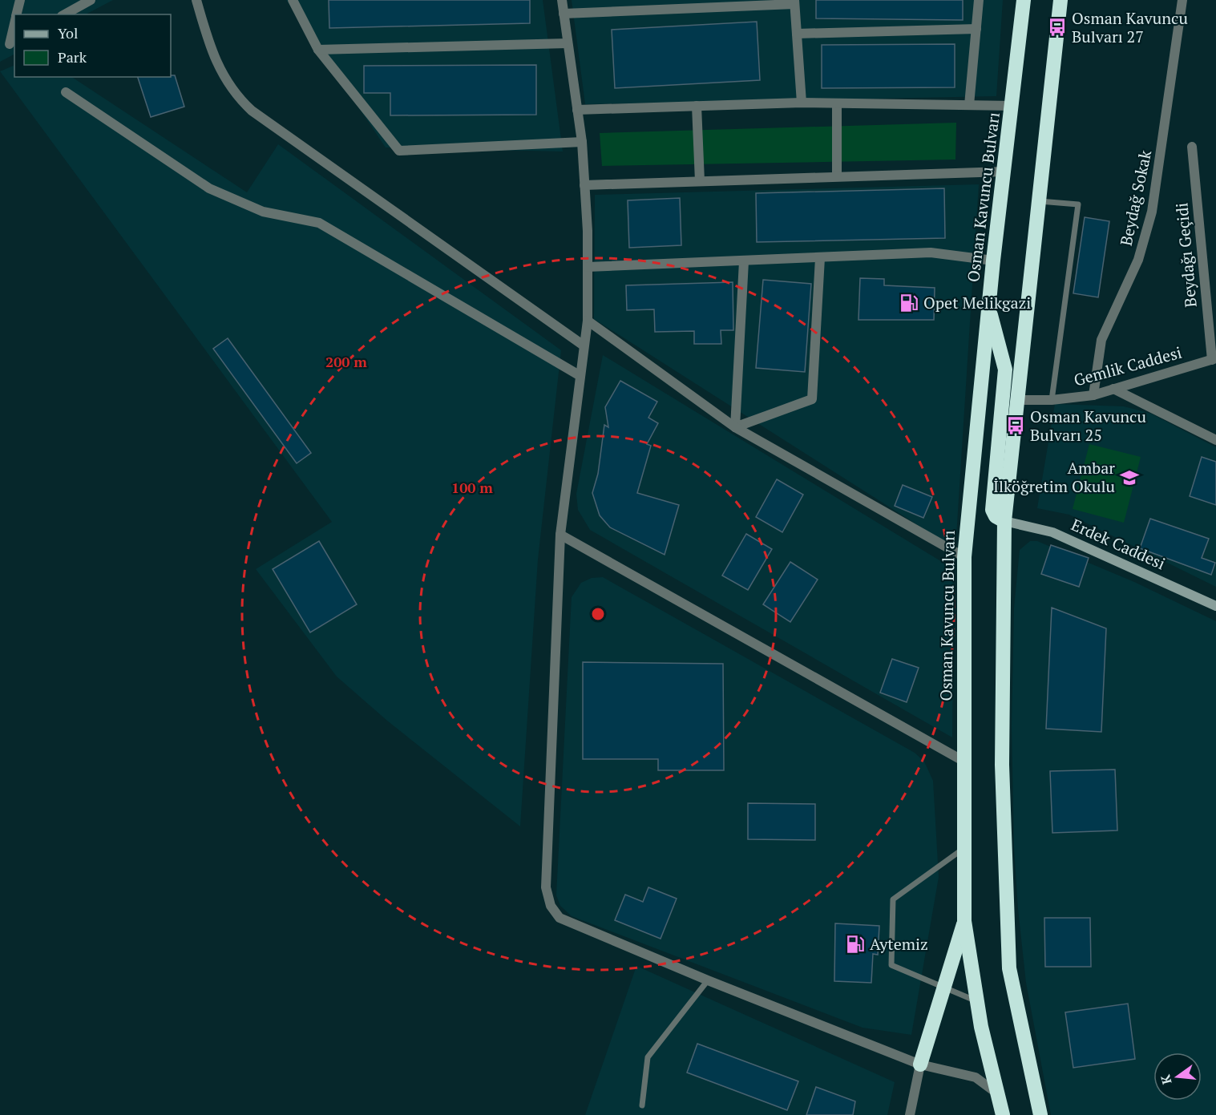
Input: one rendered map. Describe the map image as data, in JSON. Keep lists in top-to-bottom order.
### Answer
{
  "streets": {
    "highway": ["Osman Kavuncu Bulvarı"],
    "street": [
      "Beydağ Sokak",
      "Beydağı Geçidi",
      "Gemlik Caddesi",
      "Erdek Caddesi"
    ]
  },
  "crossings": [
    ["Beydağ Sokak", "Gemlik Caddesi"],
    ["Beydağı Geçidi", "Gemlik Caddesi"]
  ],
  "places": {
    "bus stop": ["Osman Kavuncu Bulvarı 27", "Osman Kavuncu Bulvarı 25"],
    "fuel station": ["Opet Melikgazi", "Aytemiz"],
    "school or university": ["Ambar İlköğretim Okulu"]
  },
  "legend": ["Yol", "Park"],
  "north": "left",
  "rings": ["200 m", "100 m"]
}
